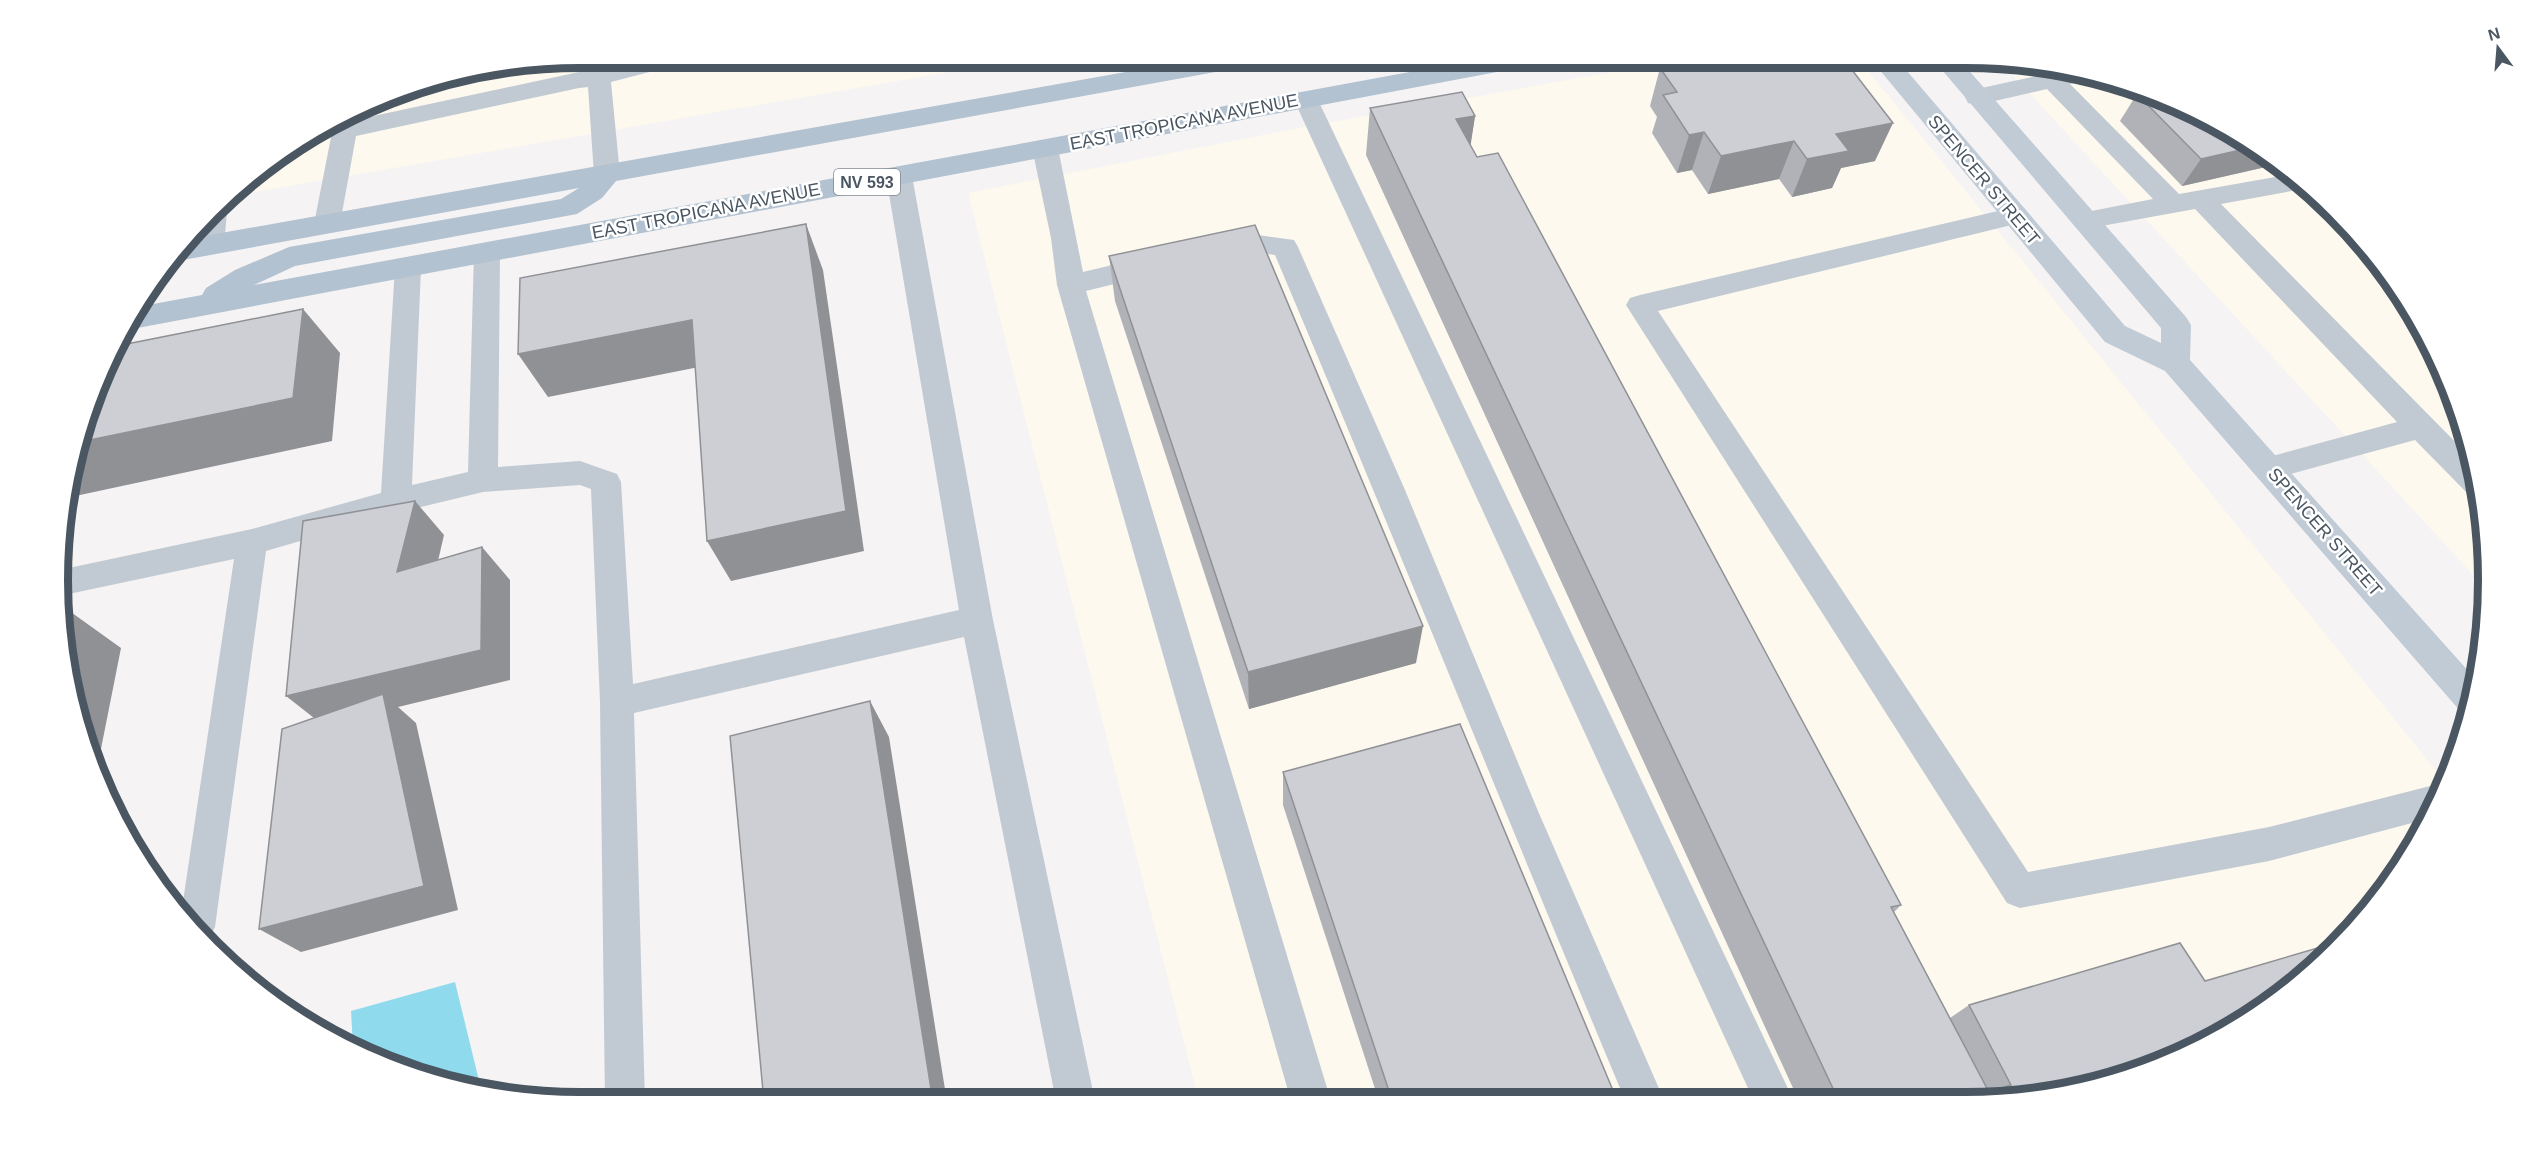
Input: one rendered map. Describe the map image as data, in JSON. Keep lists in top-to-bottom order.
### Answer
{
  "streets": {
    "main road": ["EAST TROPICANA AVENUE", "NV 593"],
    "street": ["SPENCER STREET"]
  },
  "north": "top"
}
